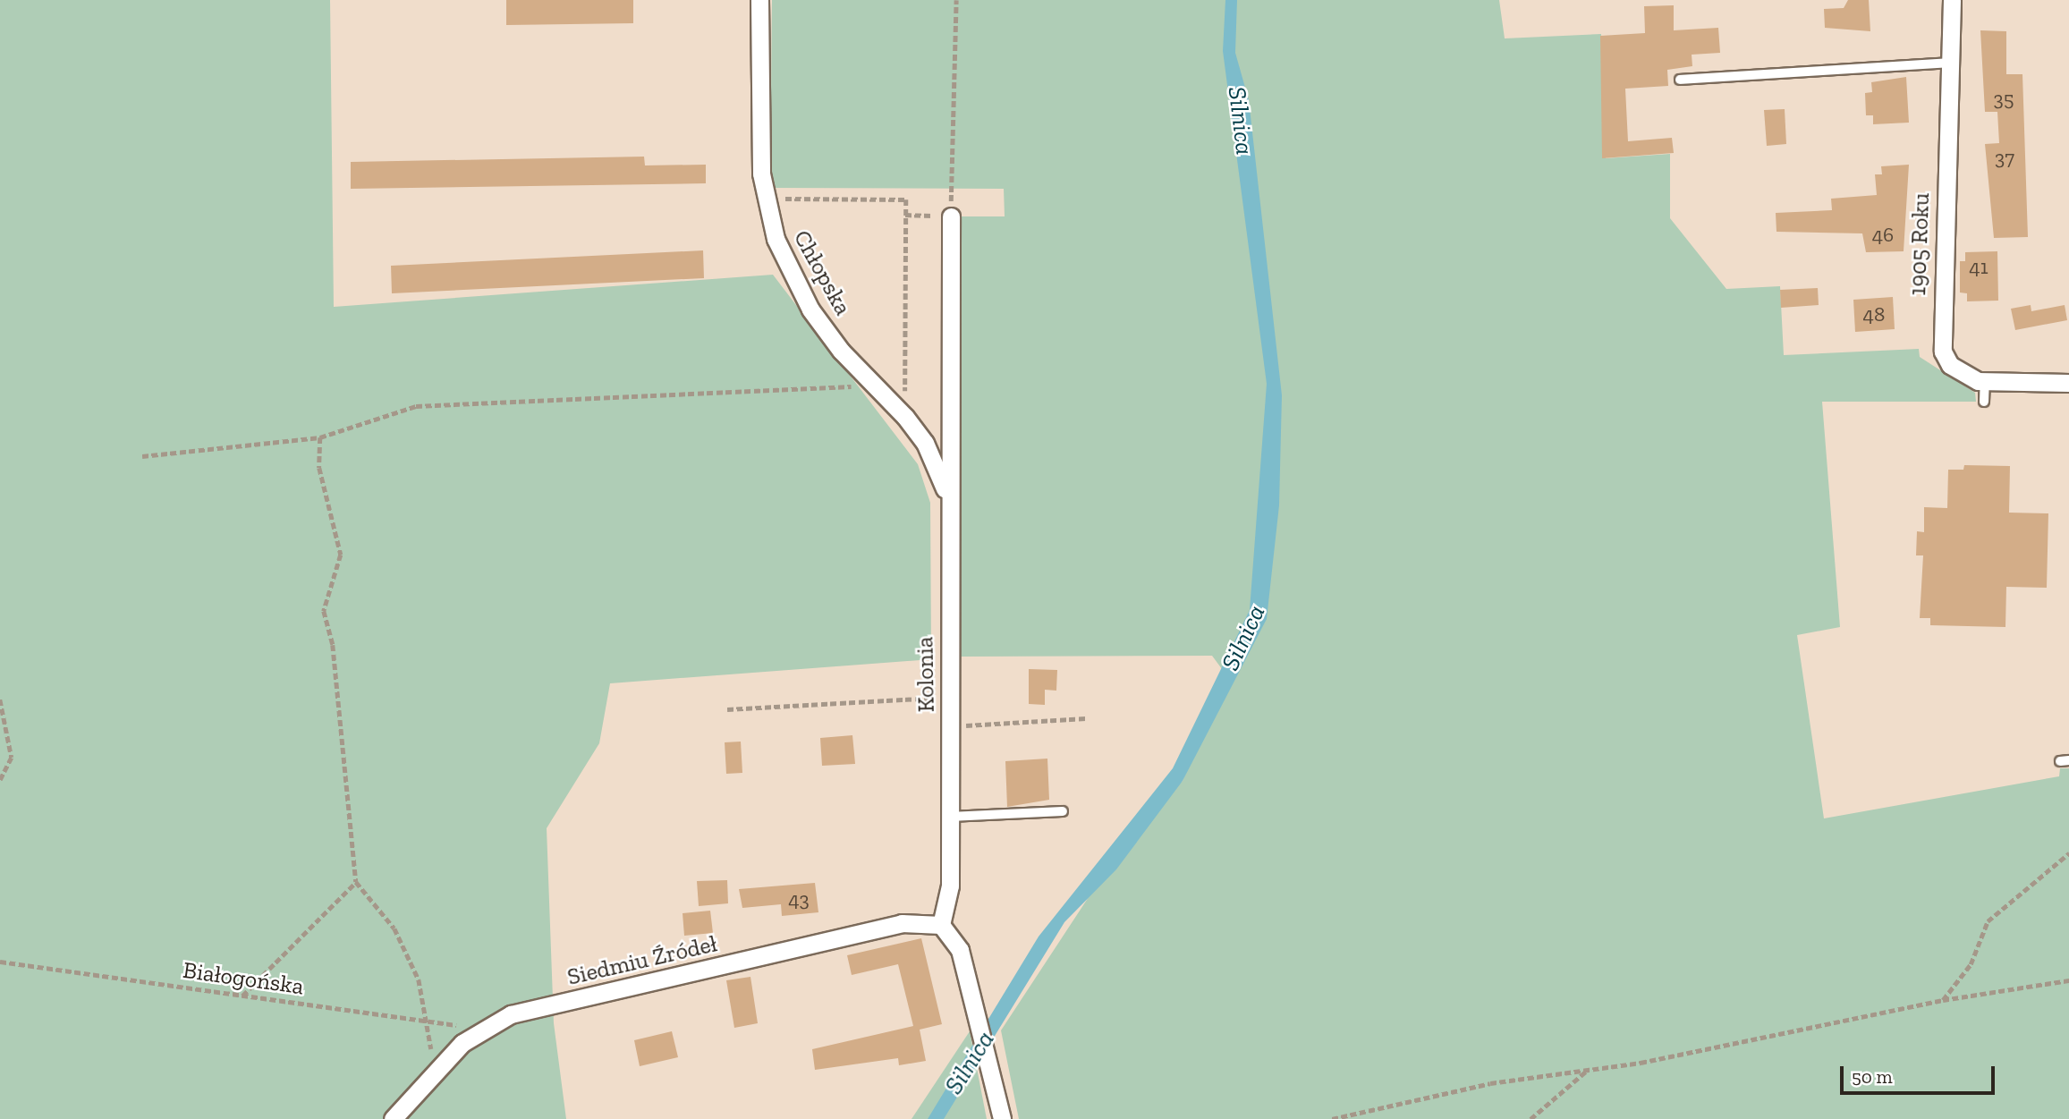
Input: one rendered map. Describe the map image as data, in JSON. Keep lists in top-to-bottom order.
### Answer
{
  "streets": {
    "street": [
      "1905 Roku",
      "Chłopska",
      "Kolonia",
      "Siedmiu Źródeł"
    ],
    "path": ["Białogońska"]
  },
  "crossings": [
    ["Chłopska", "Kolonia"],
    ["Kolonia", "Siedmiu Źródeł"],
    ["Siedmiu Źródeł", "Białogońska"]
  ],
  "water": ["Silnica"],
  "house_numbers": [
    "35",
    "37",
    "46",
    "41",
    "48",
    "43"
  ],
  "scale_bar": "50 m"
}
